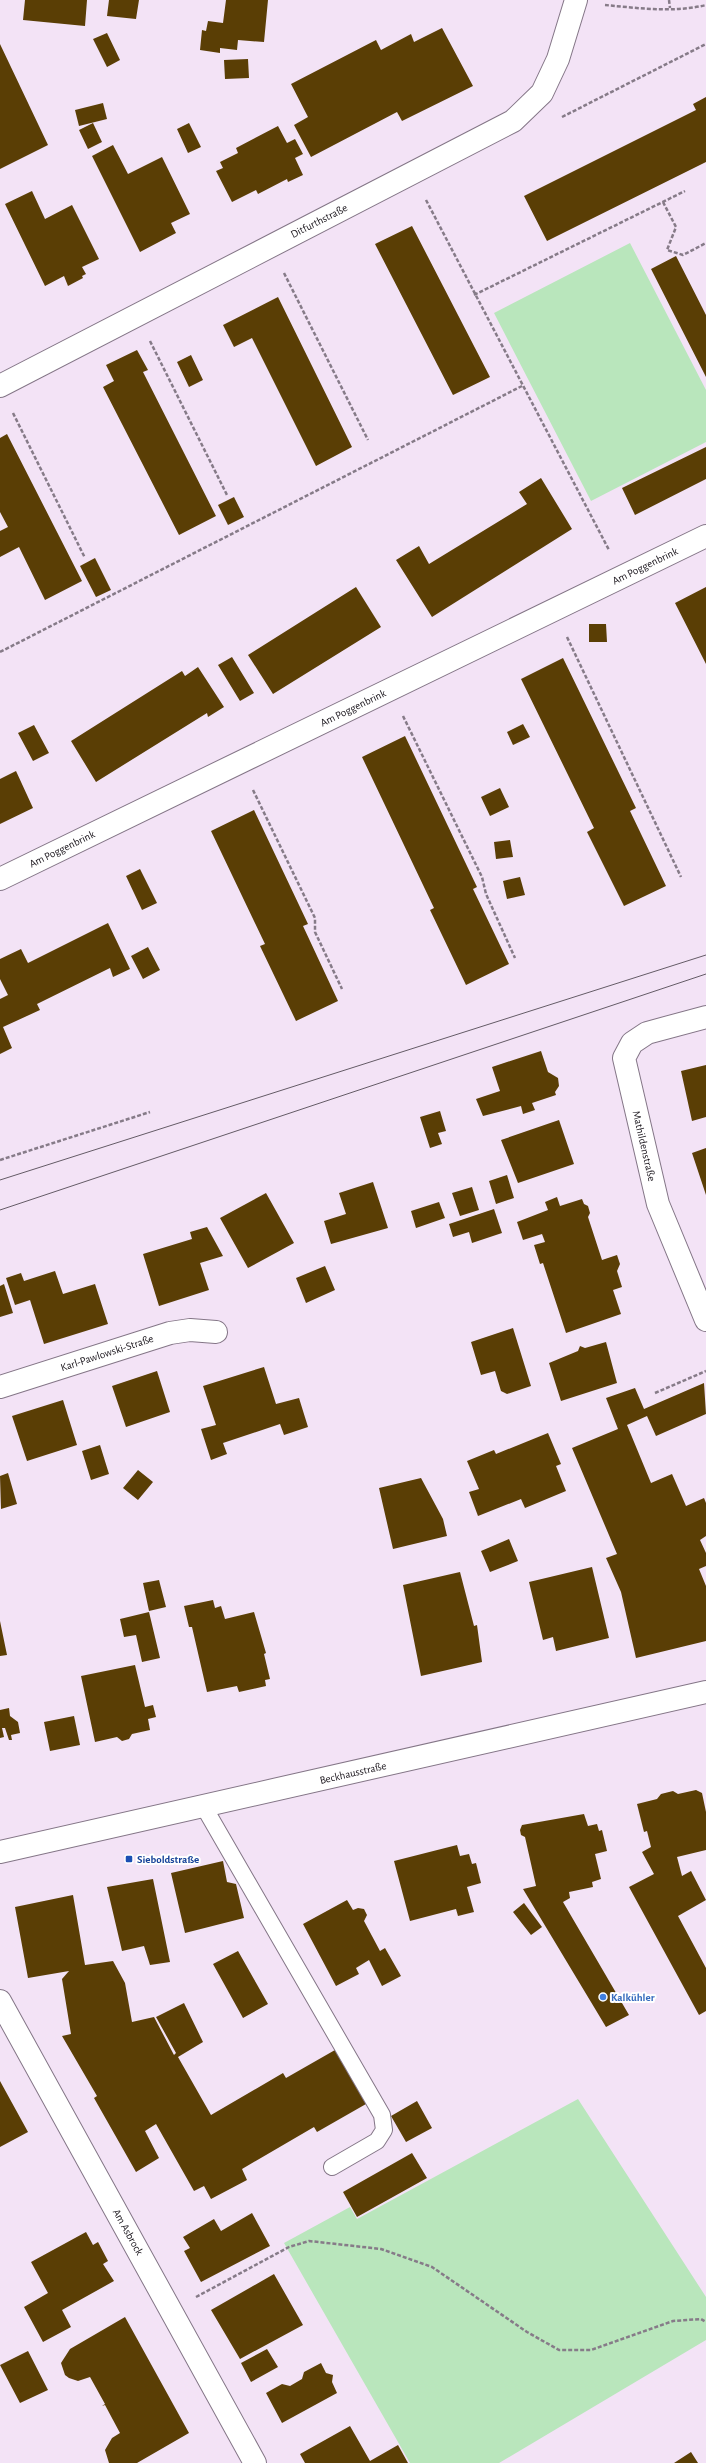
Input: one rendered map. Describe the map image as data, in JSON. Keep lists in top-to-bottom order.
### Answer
{
  "streets": {
    "street": [
      "Ditfurthstraße",
      "Am Poggenbrink",
      "Mathildenstraße",
      "Karl-Pawlowski-Straße",
      "Beckhausstraße",
      "Am Asbrock"
    ]
  },
  "places": {
    "transit": ["Sieboldstraße"],
    "other": ["Kalkühler"]
  }
}
